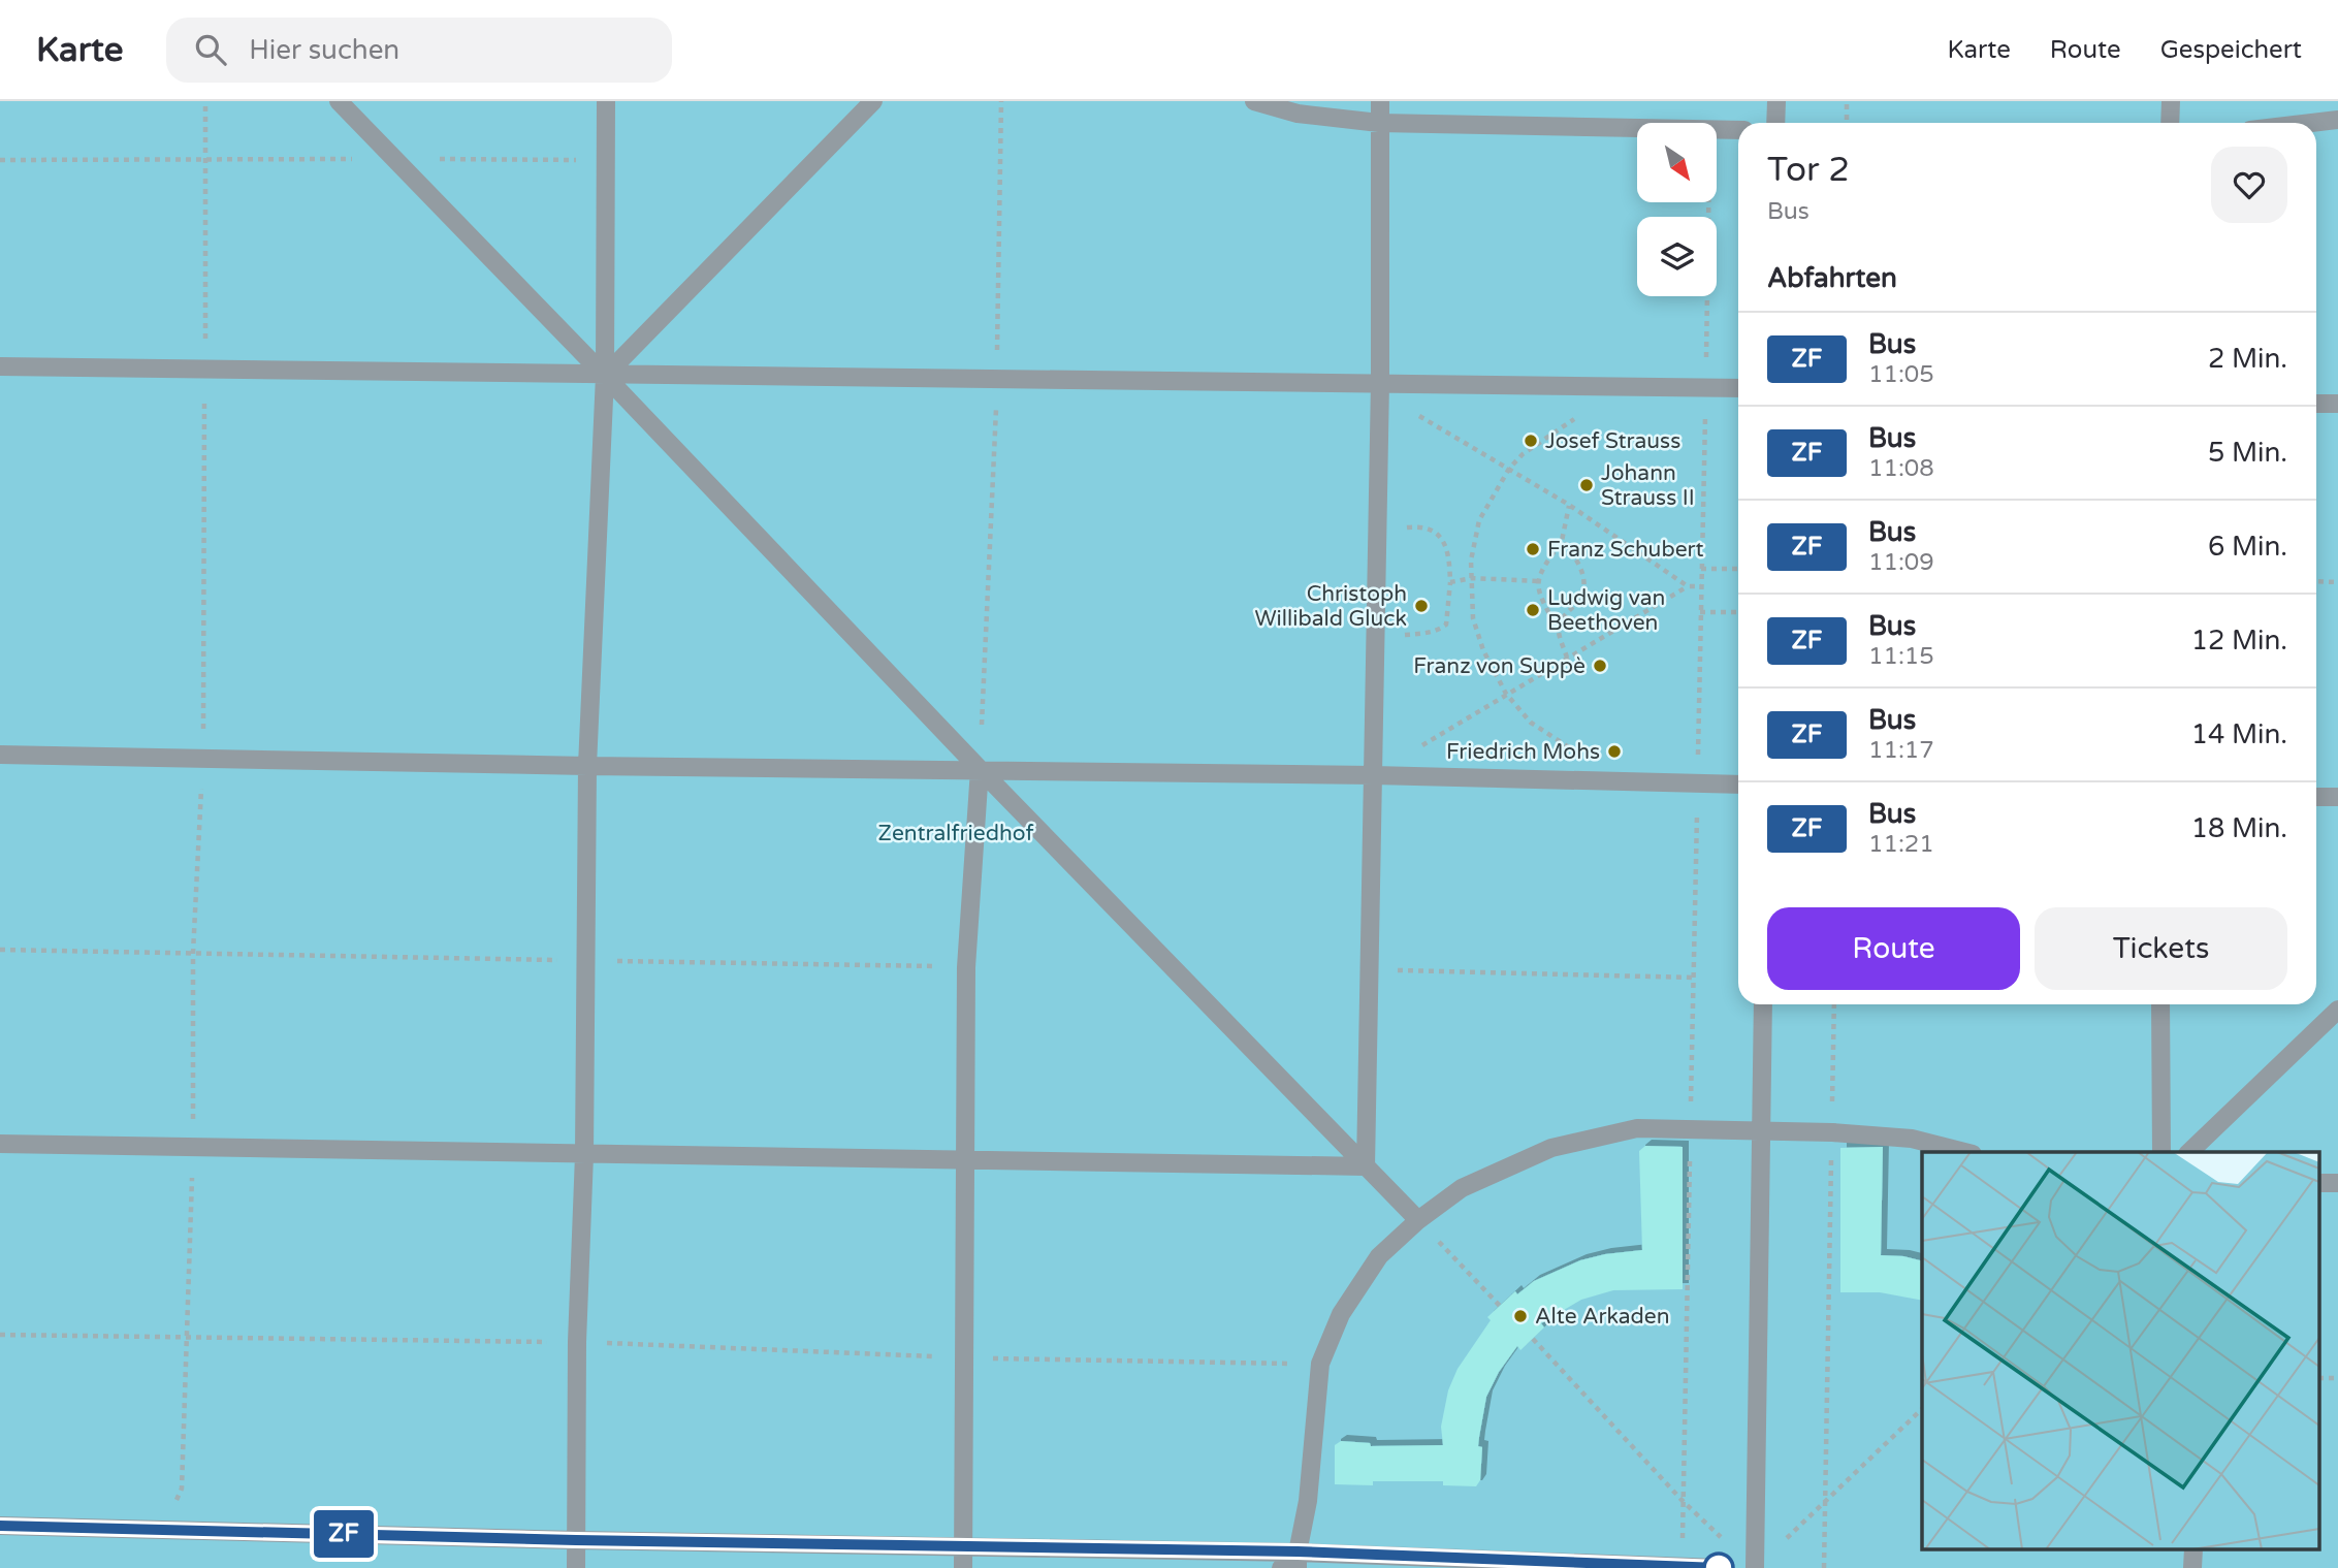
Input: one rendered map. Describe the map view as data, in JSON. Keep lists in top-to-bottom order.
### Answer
{
  "parks": ["Zentralfriedhof"],
  "places": [
    "Josef Strauss",
    "Johann Strauss II",
    "Franz Schubert",
    "Christoph Willibald Gluck",
    "Ludwig van Beethoven",
    "Franz von Suppè",
    "Friedrich Mohs",
    "Alte Arkaden"
  ],
  "lines": ["bus line ZF"],
  "north": "bottom right",
  "page": {
    "header": "Karte",
    "search": "Hier suchen",
    "nav": ["Karte", "Route", "Gespeichert"],
    "on_map": "ZF",
    "heading": [
      ["Tor 2", "Bus"],
      "Abfahrten"
    ],
    "list": [
      {
        "mark": "ZF",
        "name": "Bus",
        "note": "11:05",
        "value": "2 Min."
      },
      {
        "mark": "ZF",
        "name": "Bus",
        "note": "11:08",
        "value": "5 Min."
      },
      {
        "mark": "ZF",
        "name": "Bus",
        "note": "11:09",
        "value": "6 Min."
      },
      {
        "mark": "ZF",
        "name": "Bus",
        "note": "11:15",
        "value": "12 Min."
      },
      {
        "mark": "ZF",
        "name": "Bus",
        "note": "11:17",
        "value": "14 Min."
      },
      {
        "mark": "ZF",
        "name": "Bus",
        "note": "11:21",
        "value": "18 Min."
      }
    ],
    "buttons": ["Route", "Tickets"]
  }
}
